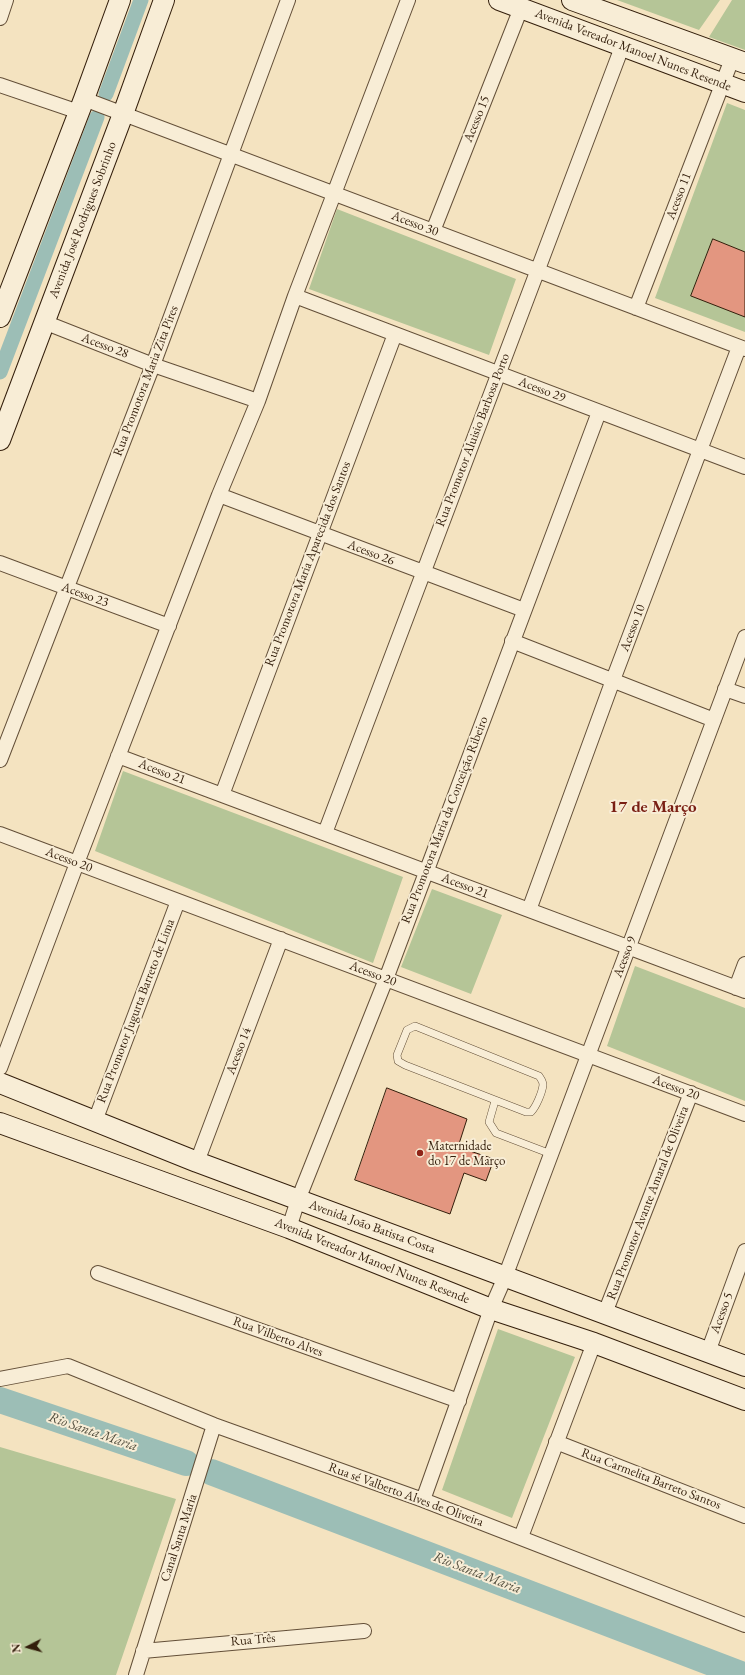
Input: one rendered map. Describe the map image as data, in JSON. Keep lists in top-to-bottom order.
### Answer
{
  "streets": {
    "street": [
      "Avenida Vereador Manoel Nunes Resende",
      "Acesso 15",
      "Acesso 11",
      "Avenida José Rodrigues Sobrinho",
      "Acesso 30",
      "Acesso 28",
      "Rua Promotora Maria Zita Pires",
      "Acesso 29",
      "Rua Promotor Aluisio Barbosa Porto",
      "Acesso 26",
      "Rua Promotora Maria Aparecida dos Santos",
      "Acesso 23",
      "Acesso 10",
      "Acesso 21",
      "Rua Promotora Maria da Conceição Ribeiro",
      "Acesso 20",
      "Acesso 9",
      "Rua Promotor Jugurta Barreto de Lima",
      "Acesso 14",
      "Rua Promotor Avante Amaral de Oliveira",
      "Avenida João Batista Costa",
      "Acesso 5",
      "Rua Vilberto Alves",
      "Rua Carmelita Barreto Santos",
      "Rua sé Valberto Alves de Oliveira",
      "Canal Santa Maria",
      "Rua Três"
    ]
  },
  "crossings": [
    ["Avenida Vereador Manoel Nunes Resende", "Acesso 15"],
    ["Avenida Vereador Manoel Nunes Resende", "Acesso 11"],
    ["Avenida Vereador Manoel Nunes Resende", "Rua Promotor Aluisio Barbosa Porto"],
    ["Avenida Vereador Manoel Nunes Resende", "Rua Promotora Maria da Conceição Ribeiro"],
    ["Avenida Vereador Manoel Nunes Resende", "Acesso 9"],
    ["Acesso 15", "Acesso 30"],
    ["Acesso 11", "Acesso 30"],
    ["Avenida José Rodrigues Sobrinho", "Acesso 30"],
    ["Avenida José Rodrigues Sobrinho", "Acesso 28"],
    ["Acesso 30", "Rua Promotora Maria Zita Pires"],
    ["Acesso 30", "Rua Promotor Aluisio Barbosa Porto"],
    ["Acesso 30", "Acesso 10"],
    ["Acesso 28", "Rua Promotora Maria Zita Pires"],
    ["Rua Promotora Maria Zita Pires", "Acesso 23"],
    ["Acesso 29", "Rua Promotor Aluisio Barbosa Porto"],
    ["Acesso 29", "Rua Promotora Maria Aparecida dos Santos"],
    ["Acesso 29", "Acesso 10"],
    ["Acesso 29", "Rua Promotora Maria da Conceição Ribeiro"],
    ["Rua Promotor Aluisio Barbosa Porto", "Acesso 26"],
    ["Rua Promotor Aluisio Barbosa Porto", "Acesso 21"],
    ["Acesso 26", "Rua Promotora Maria Aparecida dos Santos"],
    ["Acesso 26", "Rua Promotora Maria da Conceição Ribeiro"],
    ["Rua Promotora Maria Aparecida dos Santos", "Acesso 21"],
    ["Acesso 10", "Acesso 21"],
    ["Acesso 21", "Rua Promotora Maria da Conceição Ribeiro"],
    ["Acesso 21", "Acesso 9"],
    ["Rua Promotora Maria da Conceição Ribeiro", "Acesso 20"],
    ["Rua Promotora Maria da Conceição Ribeiro", "Avenida João Batista Costa"],
    ["Acesso 20", "Acesso 9"],
    ["Acesso 20", "Rua Promotor Jugurta Barreto de Lima"],
    ["Acesso 20", "Acesso 14"],
    ["Acesso 20", "Rua Promotor Avante Amaral de Oliveira"],
    ["Acesso 9", "Avenida João Batista Costa"],
    ["Acesso 9", "Rua Vilberto Alves"],
    ["Acesso 9", "Rua sé Valberto Alves de Oliveira"],
    ["Rua Promotor Jugurta Barreto de Lima", "Avenida João Batista Costa"],
    ["Acesso 14", "Avenida João Batista Costa"],
    ["Rua Promotor Avante Amaral de Oliveira", "Avenida João Batista Costa"],
    ["Avenida João Batista Costa", "Acesso 5"],
    ["Rua sé Valberto Alves de Oliveira", "Canal Santa Maria"],
    ["Canal Santa Maria", "Rua Três"]
  ],
  "districts": ["17 de Março"],
  "water": ["Rio Santa Maria"],
  "places": ["Maternidade do 17 de Março"],
  "north": "left"
}
